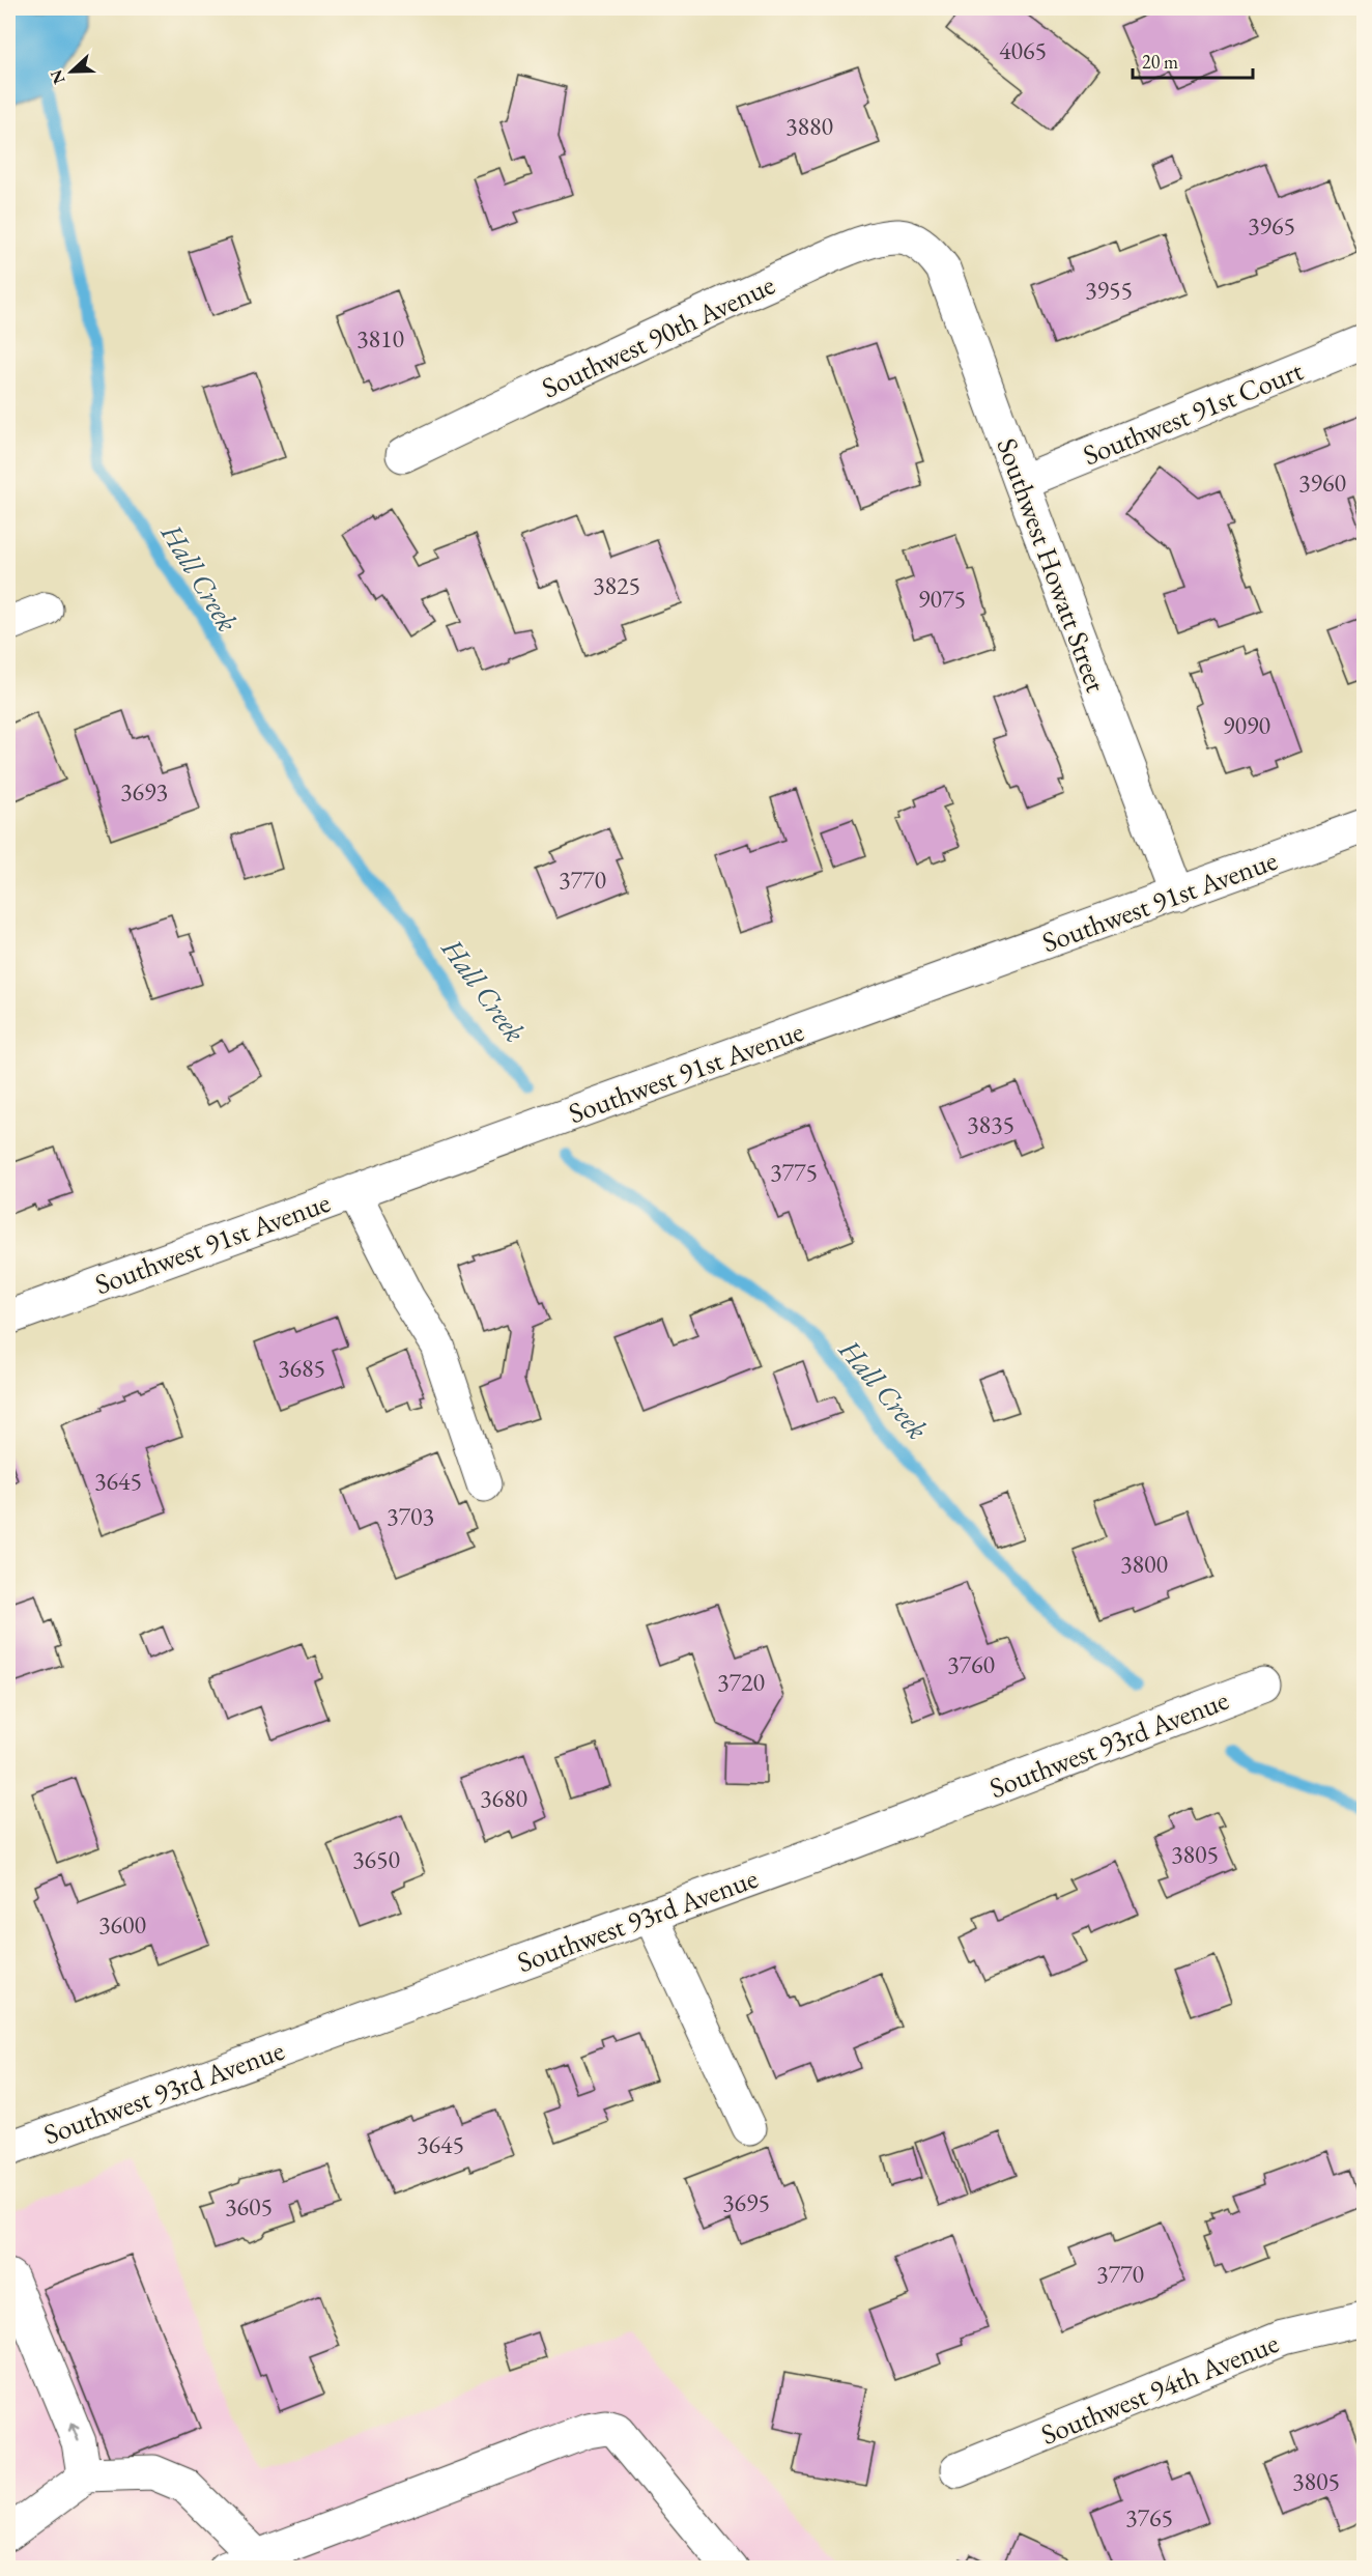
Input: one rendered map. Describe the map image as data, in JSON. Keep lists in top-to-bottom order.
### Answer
{
  "streets": {
    "street": [
      "Southwest 90th Avenue",
      "Southwest 91st Court",
      "Southwest Howatt Street",
      "Southwest 91st Avenue",
      "Southwest 93rd Avenue",
      "Southwest 94th Avenue"
    ]
  },
  "crossings": [
    ["Southwest 90th Avenue", "Southwest Howatt Street"],
    ["Southwest 91st Court", "Southwest Howatt Street"],
    ["Southwest Howatt Street", "Southwest 91st Avenue"]
  ],
  "water": ["Hall Creek"],
  "house_numbers": [
    "4065",
    "3880",
    "3965",
    "3955",
    "3810",
    "3960",
    "3825",
    "9075",
    "9090",
    "3693",
    "3770",
    "3835",
    "3775",
    "3685",
    "3645",
    "3703",
    "3800",
    "3760",
    "3720",
    "3680",
    "3805",
    "3650",
    "3600",
    "3645",
    "3695",
    "3605",
    "3770",
    "3805",
    "3765"
  ],
  "scale_bar": "20 m",
  "north": "left"
}
